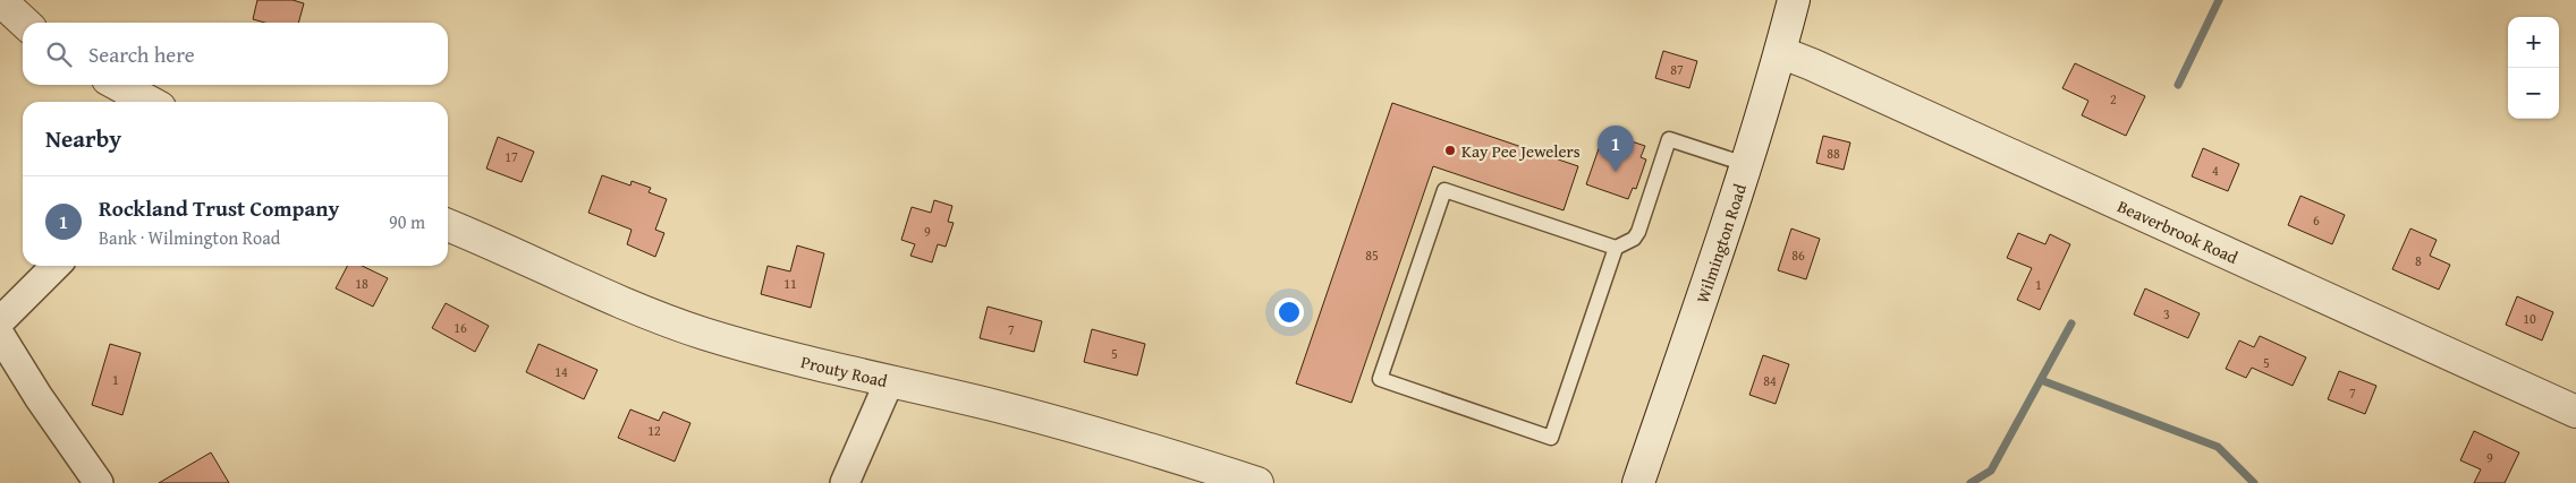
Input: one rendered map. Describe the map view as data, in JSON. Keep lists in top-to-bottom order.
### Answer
{
  "streets": {
    "street": ["Beaverbrook Road", "Wilmington Road", "Prouty Road"]
  },
  "crossings": [
    ["Beaverbrook Road", "Wilmington Road"]
  ],
  "places": ["Kay Pee Jewelers"],
  "house_numbers": [
    "87",
    "2",
    "88",
    "17",
    "4",
    "6",
    "9",
    "85",
    "86",
    "8",
    "18",
    "11",
    "1",
    "3",
    "10",
    "16",
    "7",
    "5",
    "5",
    "14",
    "1",
    "84",
    "7",
    "12",
    "9"
  ],
  "page": {
    "map_buttons": ["+", "−"],
    "search": "Search here",
    "heading": "Nearby",
    "pins": "1",
    "list": [
      {
        "mark": "1",
        "name": "Rockland Trust Company",
        "note": "Bank · Wilmington Road",
        "value": "90 m"
      }
    ]
  }
}
